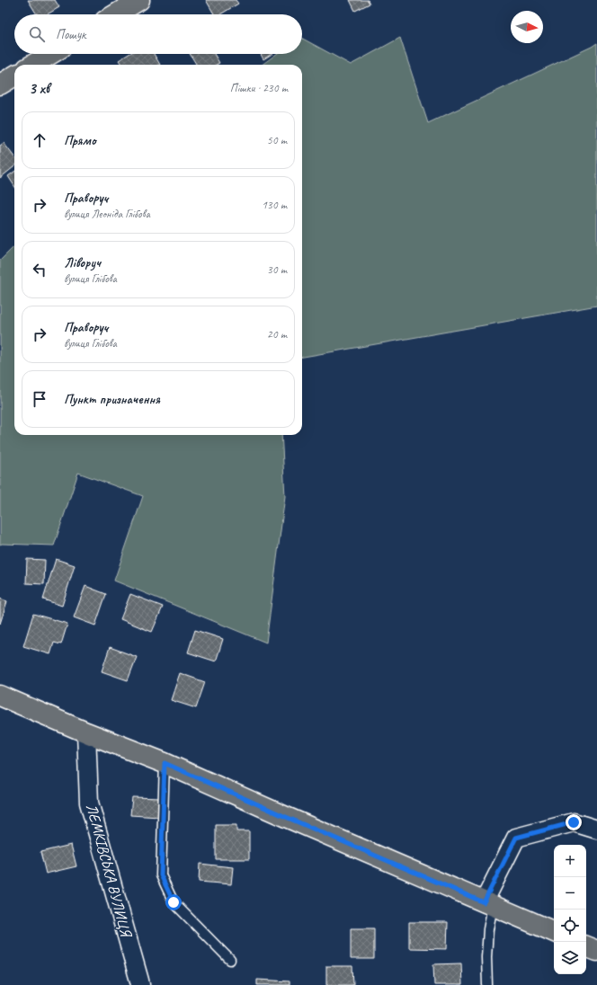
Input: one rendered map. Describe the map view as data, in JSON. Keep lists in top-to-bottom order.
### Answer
{
  "streets": {
    "street": ["ЛЕМКІВСЬКА ВУЛИЦЯ"]
  },
  "north": "right",
  "page": {
    "search": "Пошук",
    "heading": ["3 хв", "Пішки · 230 m"],
    "list": [
      ["Прямо", "50 m"],
      ["Праворуч", "вулиця Леоніда Глібова", "130 m"],
      ["Ліворуч", "вулиця Глібова", "30 m"],
      ["Праворуч", "вулиця Глібова", "20 m"],
      "Пункт призначення"
    ],
    "map_buttons": ["+", "−"]
  }
}
